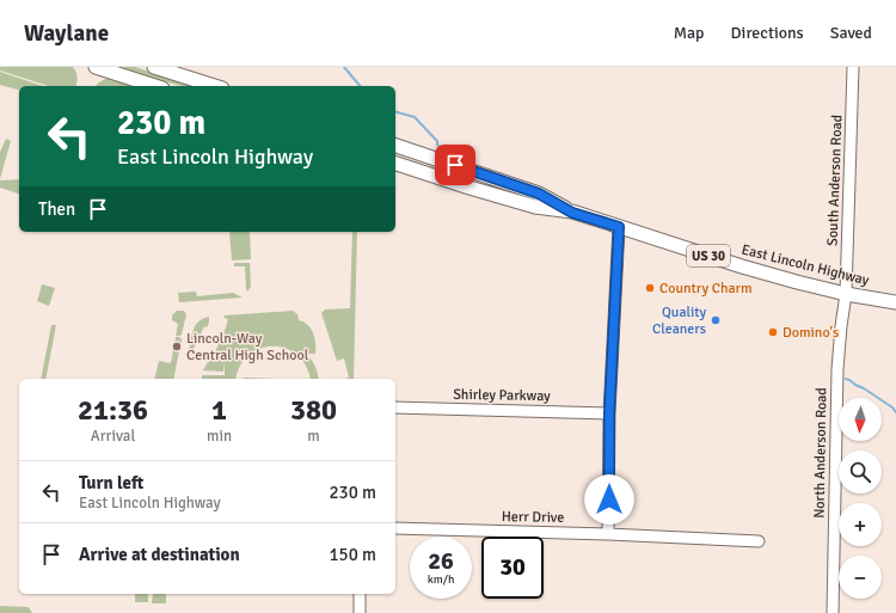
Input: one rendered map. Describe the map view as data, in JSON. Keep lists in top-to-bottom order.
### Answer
{
  "streets": {
    "main road": ["US 30", "East Lincoln Highway"],
    "street": [
      "South Anderson Road",
      "Shirley Parkway",
      "North Anderson Road",
      "Herr Drive"
    ]
  },
  "crossings": [
    ["South Anderson Road", "East Lincoln Highway"],
    ["South Anderson Road", "North Anderson Road"],
    ["East Lincoln Highway", "North Anderson Road"]
  ],
  "places": [
    "Country Charm",
    "Quality Cleaners",
    "Domino's",
    "Lincoln-Way Central High School"
  ],
  "north": "bottom",
  "page": {
    "header": "Waylane",
    "nav": ["Map", "Directions", "Saved"],
    "turn": ["230 m", "East Lincoln Highway"],
    "then": "Then",
    "eta": [
      "21:36",
      "Arrival",
      "1",
      "min",
      "380",
      "m"
    ],
    "map_buttons": ["+", "−"],
    "list": [
      {
        "name": "Turn left",
        "note": "East Lincoln Highway",
        "value": "230 m"
      },
      {
        "name": "Arrive at destination",
        "value": "150 m"
      }
    ],
    "speed": "26 km/h",
    "limit": "30"
  }
}
